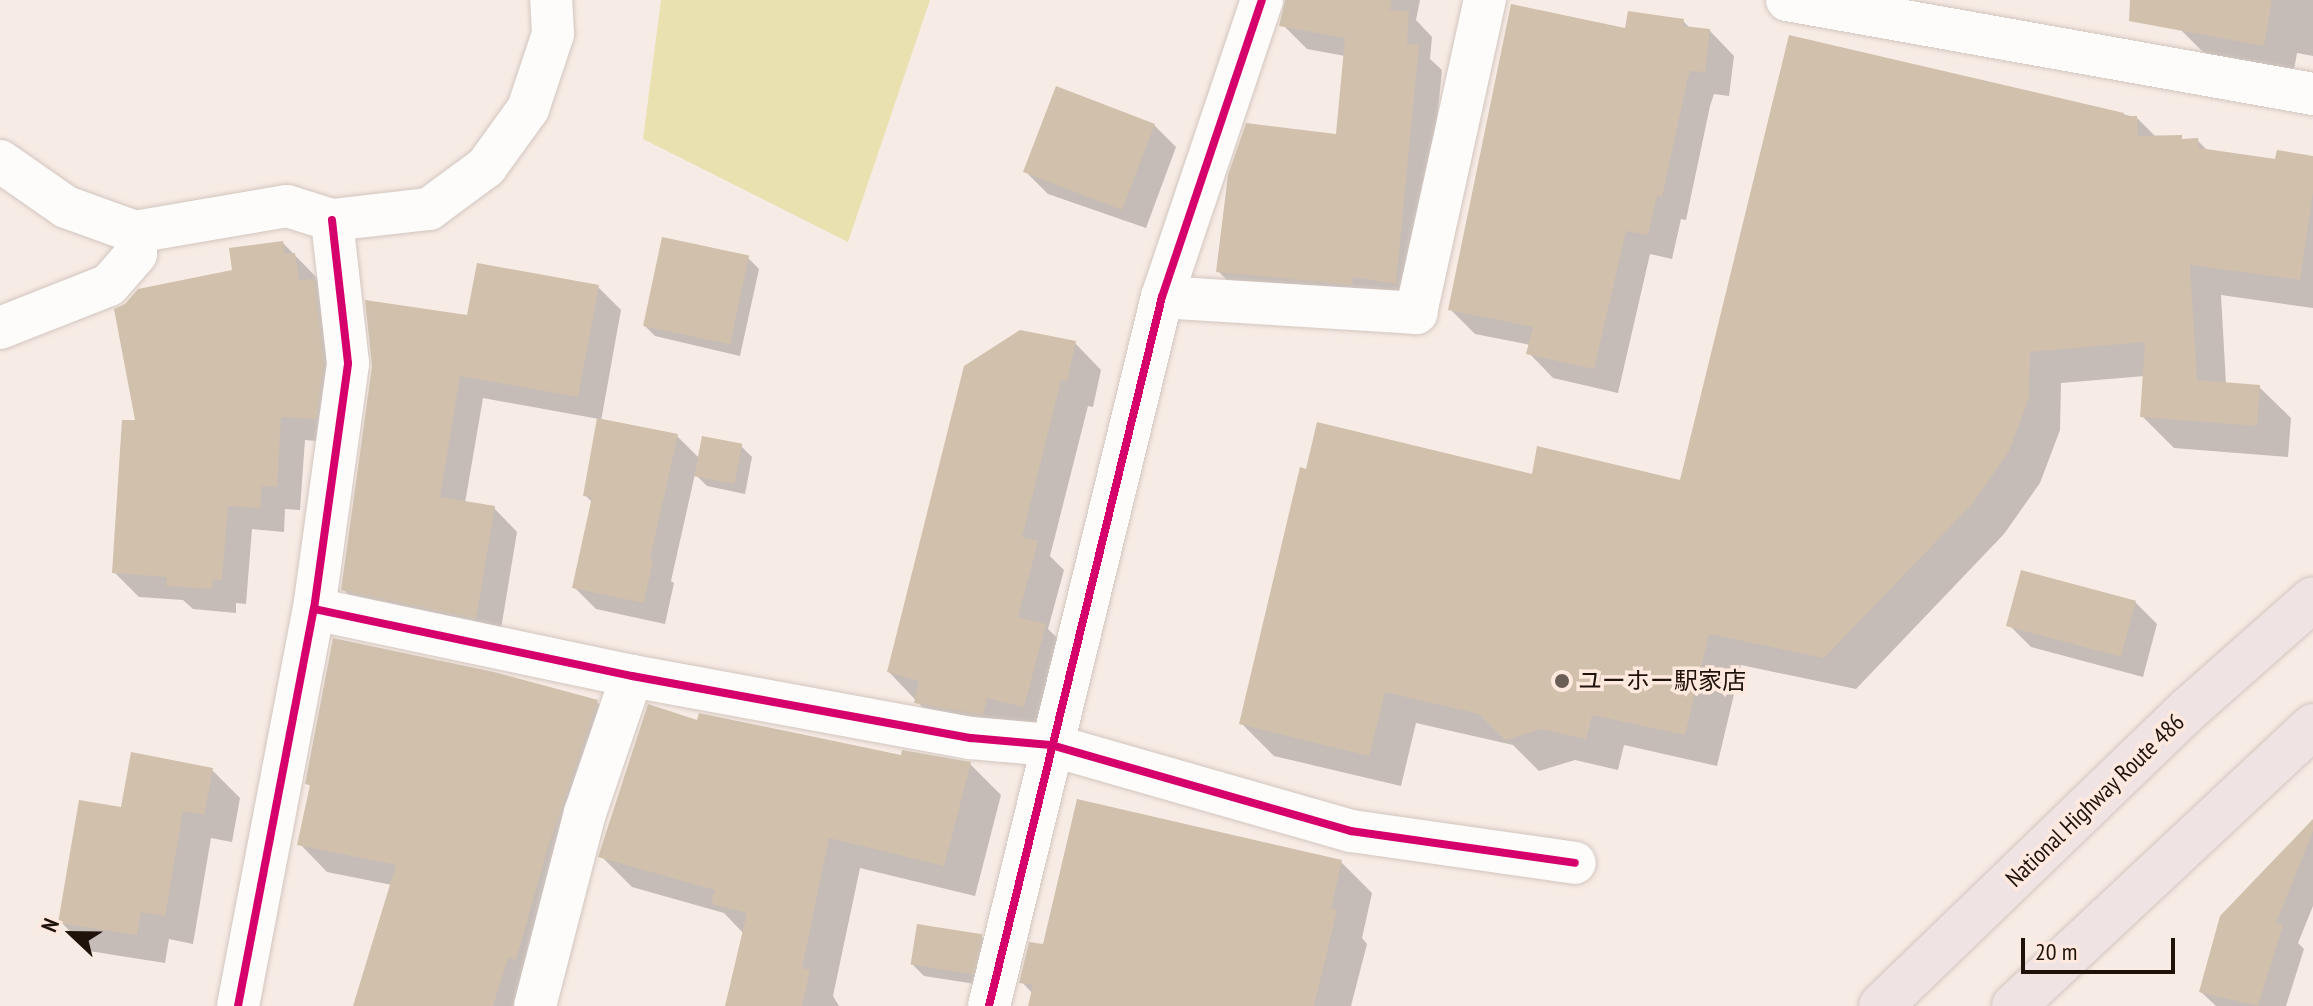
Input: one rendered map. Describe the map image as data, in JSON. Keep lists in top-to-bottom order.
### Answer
{
  "streets": {
    "highway": ["National Highway Route 486"]
  },
  "places": ["ユーホー駅家店"],
  "scale_bar": "20 m",
  "north": "left"
}
